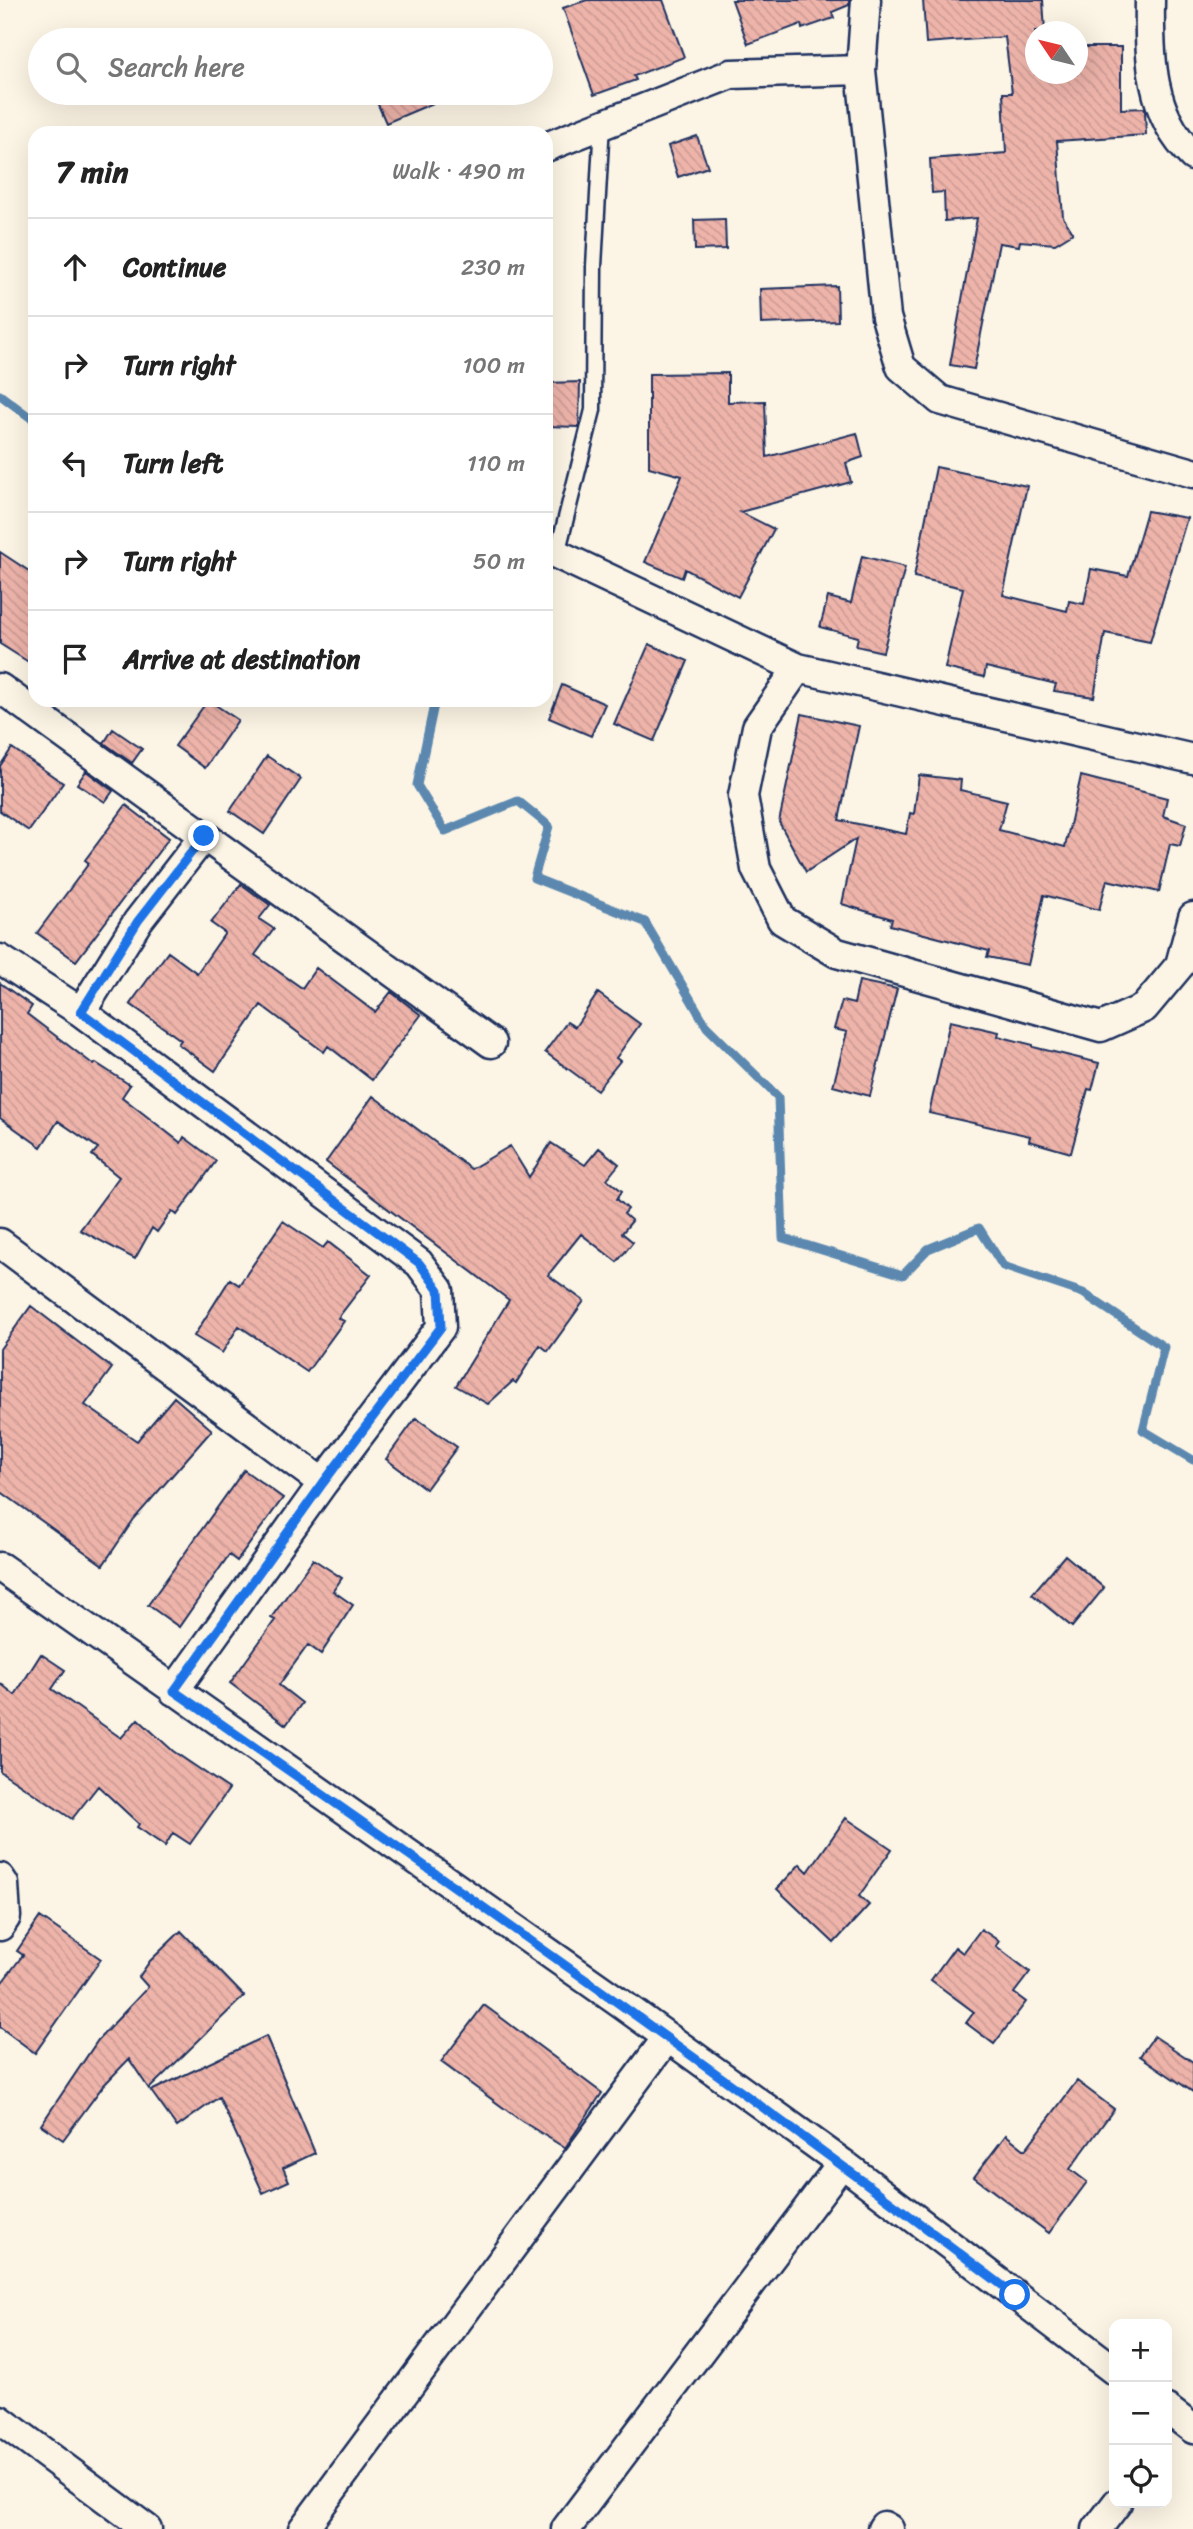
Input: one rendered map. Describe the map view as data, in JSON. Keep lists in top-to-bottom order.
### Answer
{
  "north": "top left",
  "page": {
    "search": "Search here",
    "heading": ["7 min", "Walk · 490 m"],
    "list": [
      ["Continue", "230 m"],
      ["Turn right", "100 m"],
      ["Turn left", "110 m"],
      ["Turn right", "50 m"],
      "Arrive at destination"
    ],
    "map_buttons": ["+", "−"]
  }
}
